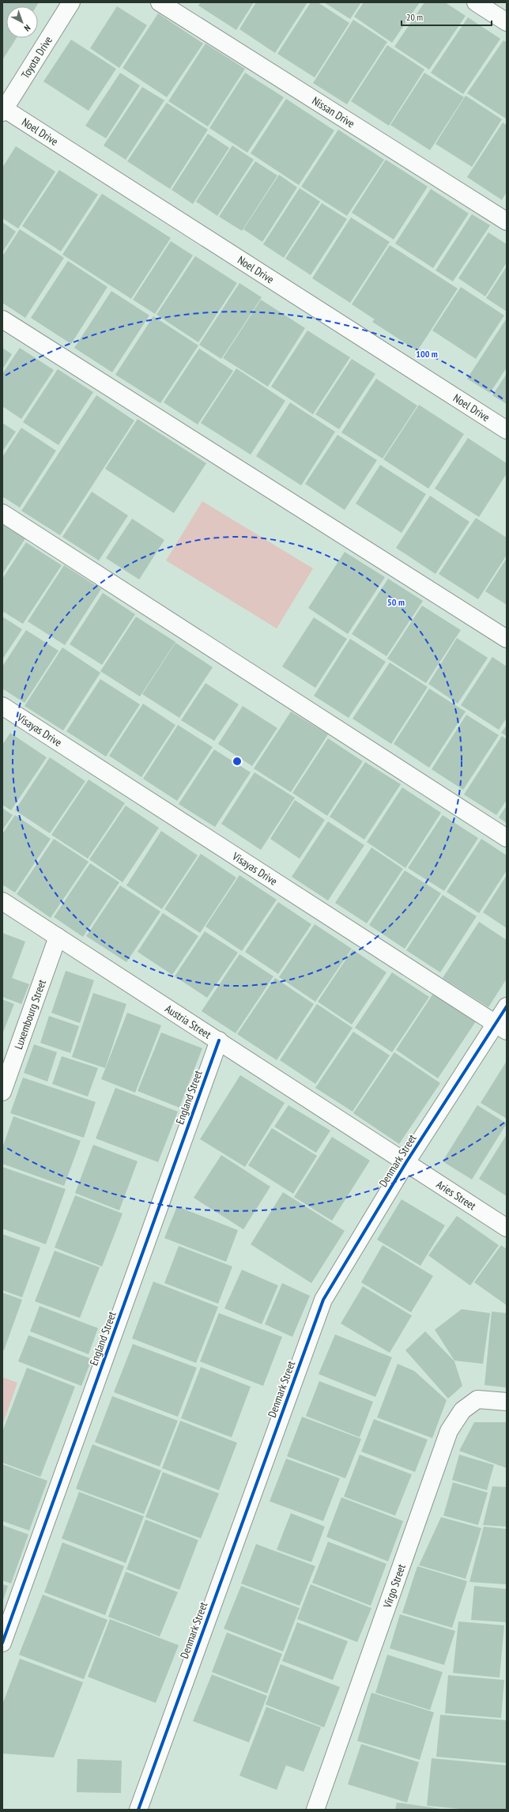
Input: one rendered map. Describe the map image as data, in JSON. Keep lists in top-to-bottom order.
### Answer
{
  "streets": {
    "street": [
      "Toyota Drive",
      "Nissan Drive",
      "Noel Drive",
      "Visayas Drive",
      "Luxembourg Street",
      "Austria Street",
      "England Street",
      "Denmark Street",
      "Aries Street",
      "Virgo Street"
    ]
  },
  "crossings": [
    ["Toyota Drive", "Noel Drive"],
    ["Visayas Drive", "Denmark Street"],
    ["Luxembourg Street", "Austria Street"],
    ["Austria Street", "England Street"],
    ["Austria Street", "Denmark Street"],
    ["Austria Street", "Aries Street"],
    ["Denmark Street", "Aries Street"]
  ],
  "scale_bar": "20 m",
  "north": "bottom right",
  "rings": ["100 m", "50 m"]
}
